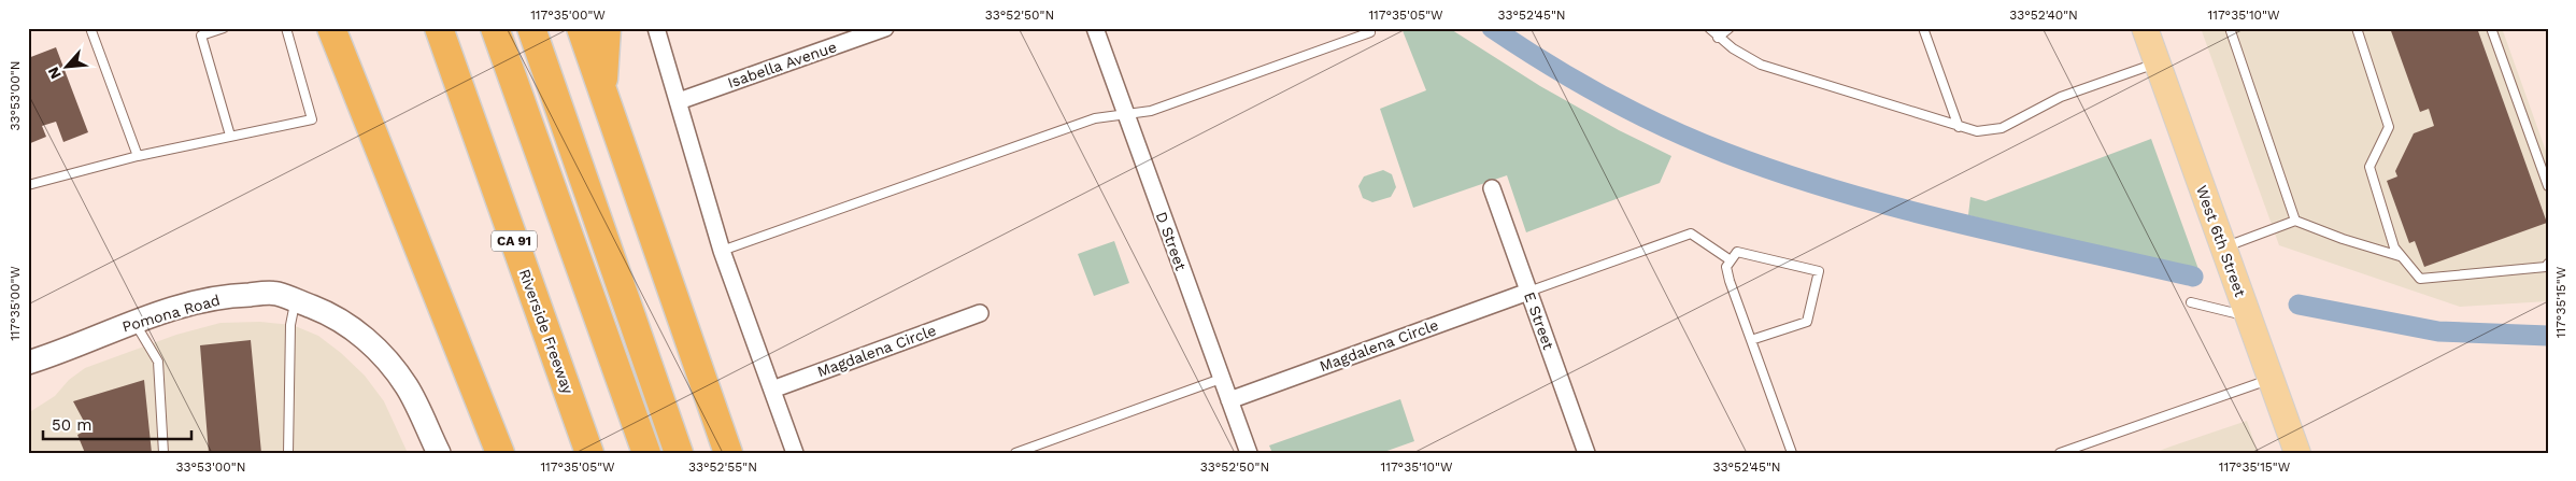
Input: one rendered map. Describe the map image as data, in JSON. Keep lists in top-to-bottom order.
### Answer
{
  "streets": {
    "highway": ["CA 91", "Riverside Freeway"],
    "main road": ["West 6th Street", "Pomona Road"],
    "street": [
      "Isabella Avenue",
      "D Street",
      "E Street",
      "Magdalena Circle"
    ]
  },
  "crossings": [
    ["D Street", "Magdalena Circle"],
    ["E Street", "Magdalena Circle"]
  ],
  "scale_bar": "50 m",
  "north": "bottom left",
  "coordinates": [
    "117°35'00\"W",
    "33°52'50\"N",
    "117°35'05\"W",
    "33°52'45\"N",
    "33°52'40\"N",
    "117°35'10\"W",
    "33°53'00\"N",
    "117°35'15\"W",
    "33°52'55\"N"
  ]
}
